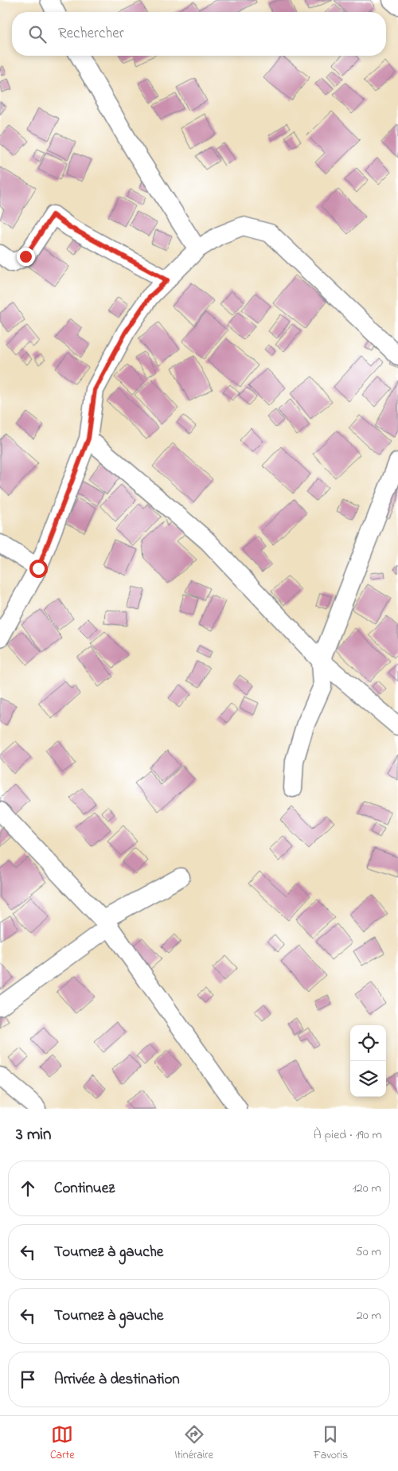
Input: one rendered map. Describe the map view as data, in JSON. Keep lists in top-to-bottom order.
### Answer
{
  "page": {
    "search": "Rechercher",
    "heading": ["3 min", "À pied · 190 m"],
    "list": [
      ["Continuez", "120 m"],
      ["Tournez à gauche", "50 m"],
      ["Tournez à gauche", "20 m"],
      "Arrivée à destination"
    ],
    "nav": ["Carte", "Itinéraire", "Favoris"]
  }
}
